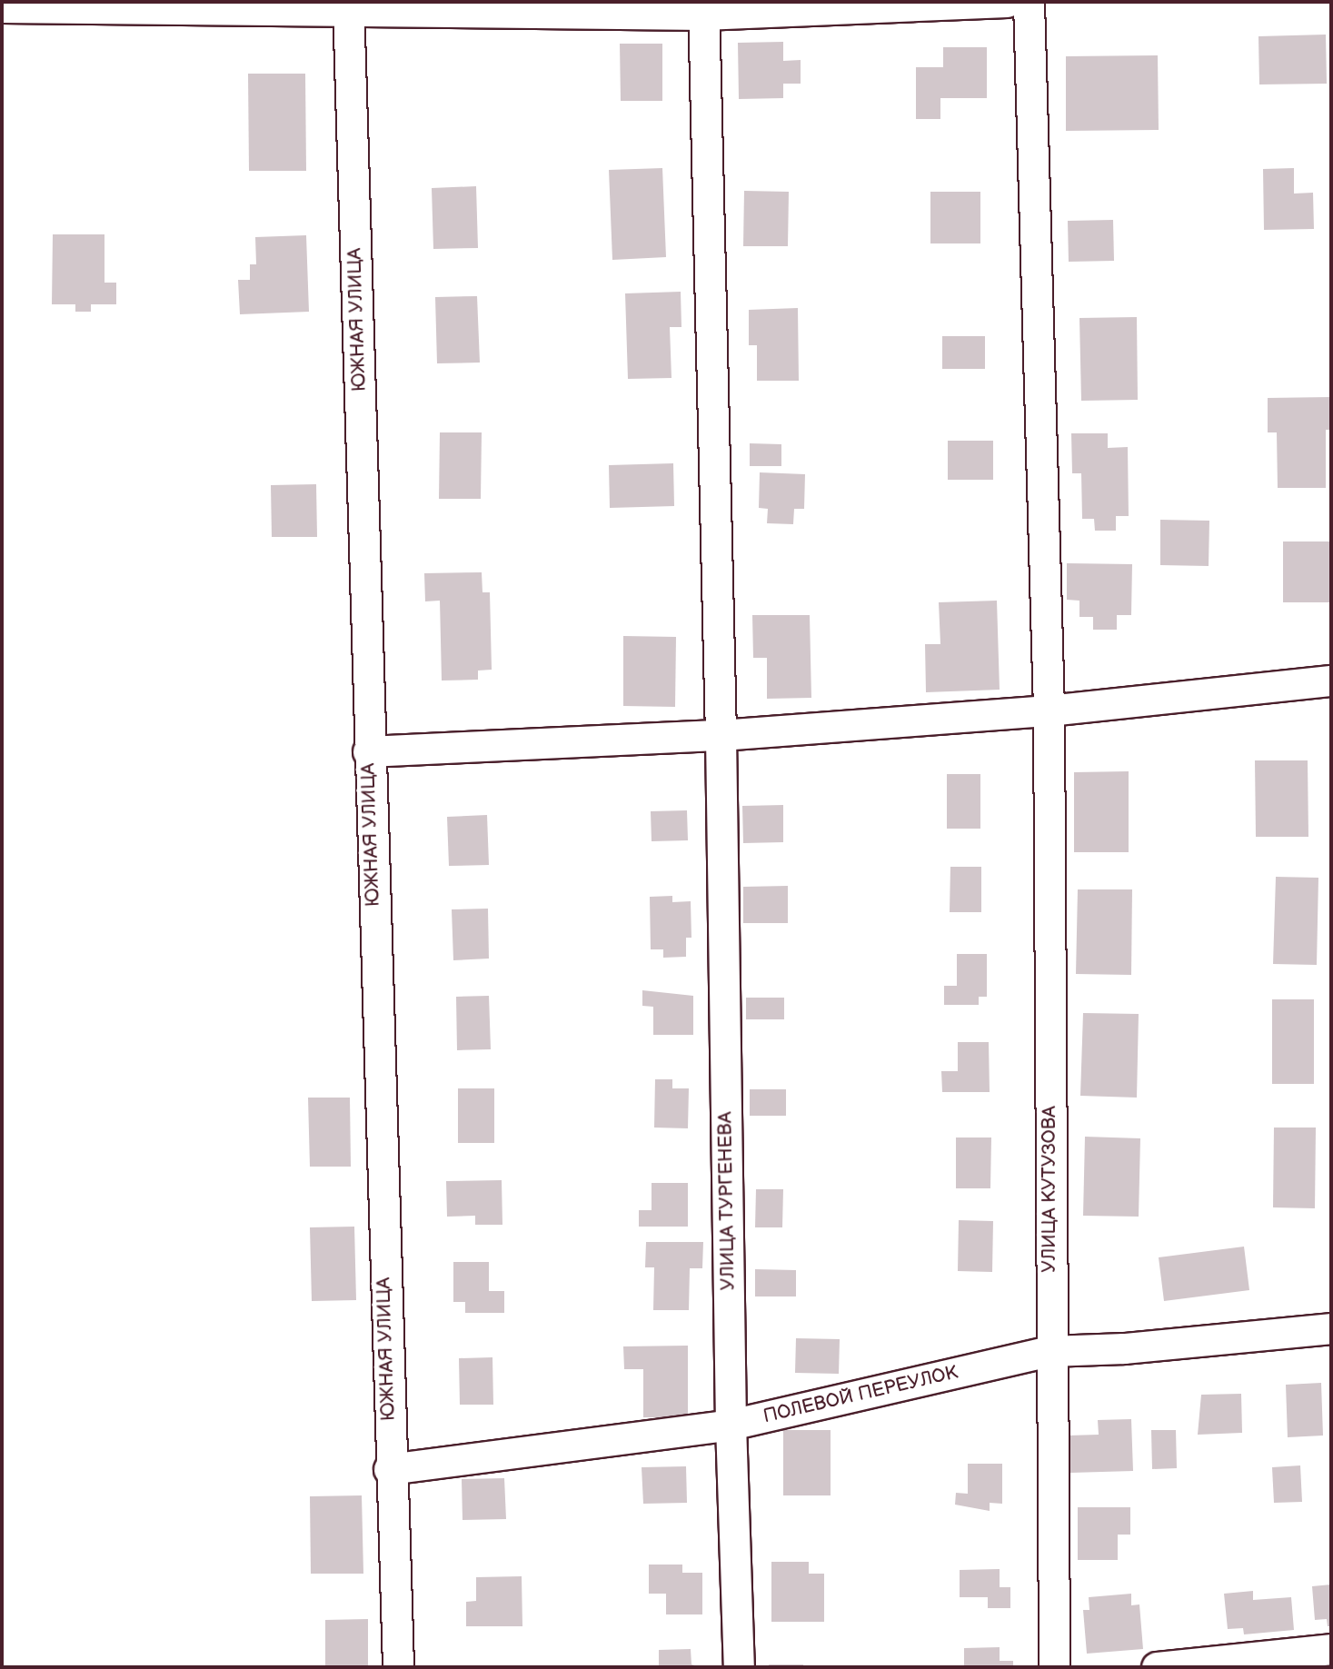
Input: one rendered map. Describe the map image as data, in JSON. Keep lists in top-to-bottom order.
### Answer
{
  "streets": {
    "street": [
      "ЮЖНАЯ УЛИЦА",
      "УЛИЦА КУТУЗОВА",
      "УЛИЦА ТУРГЕНЕВА",
      "ПОЛЕВОЙ ПЕРЕУЛОК"
    ]
  },
  "crossings": [
    ["ЮЖНАЯ УЛИЦА", "ПОЛЕВОЙ ПЕРЕУЛОК"],
    ["УЛИЦА КУТУЗОВА", "ПОЛЕВОЙ ПЕРЕУЛОК"],
    ["УЛИЦА ТУРГЕНЕВА", "ПОЛЕВОЙ ПЕРЕУЛОК"]
  ]
}
